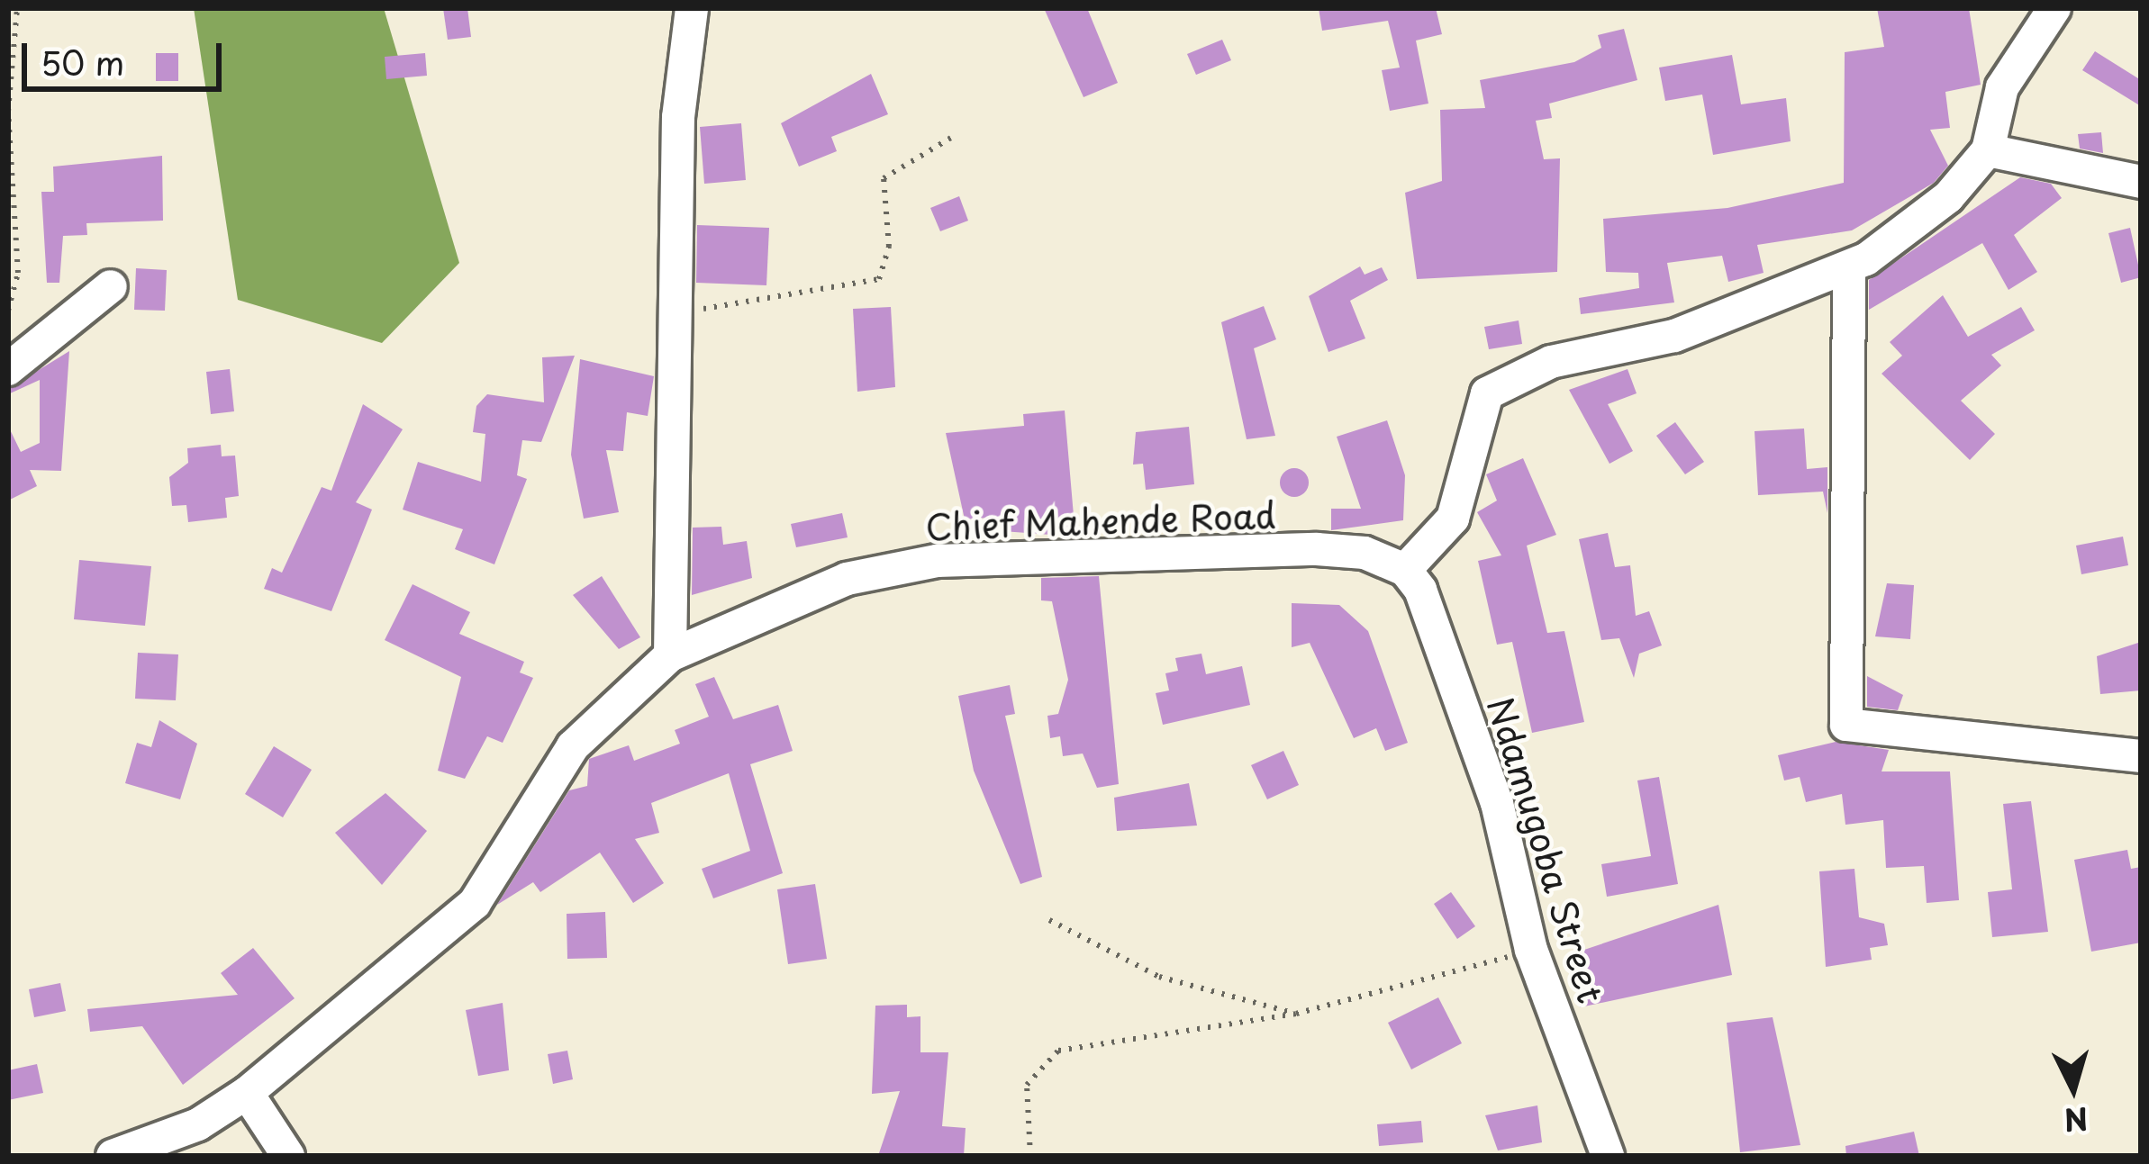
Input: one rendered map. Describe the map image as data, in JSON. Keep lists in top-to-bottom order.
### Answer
{
  "streets": {
    "street": ["Chief Mahende Road", "Ndamugoba Street"]
  },
  "crossings": [
    ["Chief Mahende Road", "Ndamugoba Street"]
  ],
  "scale_bar": "50 m",
  "north": "bottom"
}
